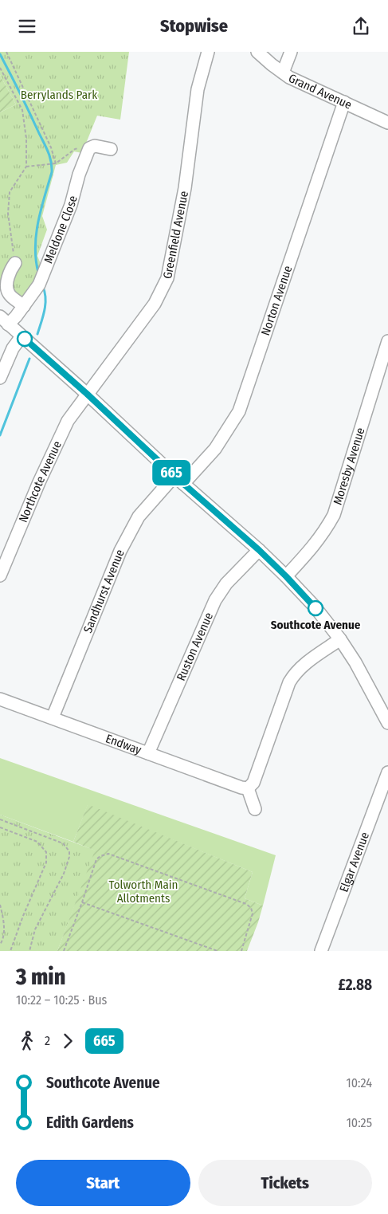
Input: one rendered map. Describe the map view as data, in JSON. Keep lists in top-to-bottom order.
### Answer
{
  "streets": {
    "street": [
      "Grand Avenue",
      "Meldone Close",
      "Greenfield Avenue",
      "Norton Avenue",
      "Moresby Avenue",
      "Northcote Avenue",
      "Sandhurst Avenue",
      "Ruston Avenue",
      "Endway",
      "Elgar Avenue"
    ]
  },
  "crossings": [
    ["Grand Avenue", "Norton Avenue"],
    ["Greenfield Avenue", "Northcote Avenue"],
    ["Norton Avenue", "Sandhurst Avenue"],
    ["Sandhurst Avenue", "Endway"],
    ["Ruston Avenue", "Endway"]
  ],
  "parks": ["Berrylands Park", "Tolworth Main Allotments"],
  "places": ["Southcote Avenue"],
  "lines": ["bus line 665"],
  "page": {
    "header": "Stopwise",
    "on_map": "665",
    "heading": ["3 min", "10:22 – 10:25 · Bus", "£2.88"],
    "legs": ["2", "665"],
    "list": [
      {
        "name": "Southcote Avenue",
        "value": "10:24"
      },
      {
        "name": "Edith Gardens",
        "value": "10:25"
      }
    ],
    "buttons": ["Start", "Tickets"]
  }
}
